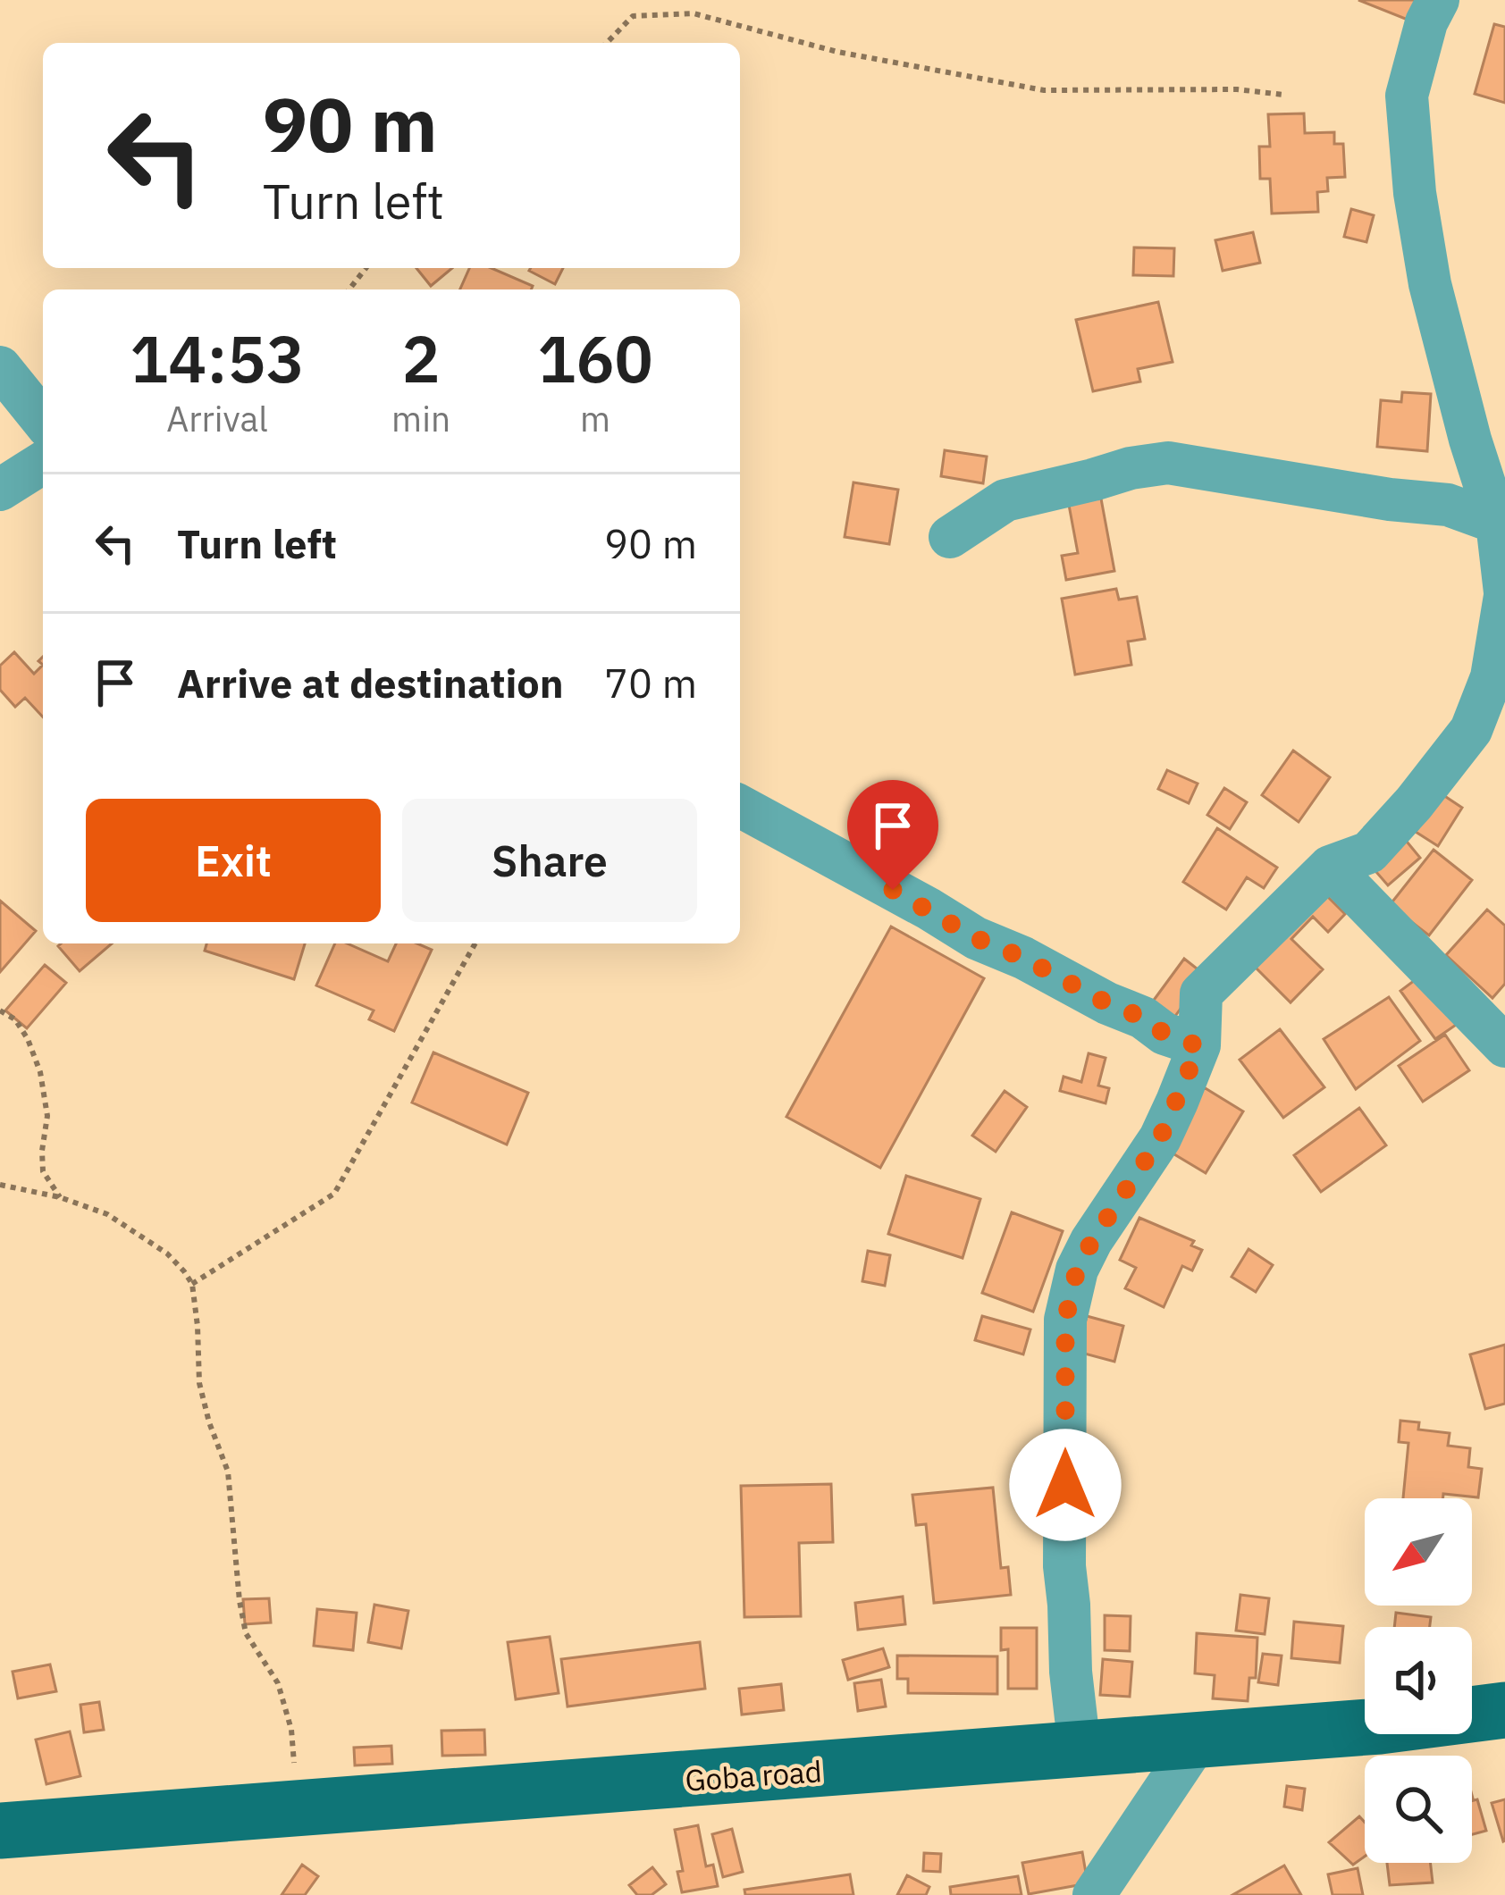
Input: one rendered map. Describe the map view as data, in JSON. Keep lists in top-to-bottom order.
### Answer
{
  "streets": {
    "main road": ["Goba road"]
  },
  "north": "bottom left",
  "page": {
    "turn": ["90 m", "Turn left"],
    "eta": [
      "14:53",
      "Arrival",
      "2",
      "min",
      "160",
      "m"
    ],
    "list": [
      {
        "name": "Turn left",
        "value": "90 m"
      },
      {
        "name": "Arrive at destination",
        "value": "70 m"
      }
    ],
    "buttons": ["Exit", "Share"]
  }
}
